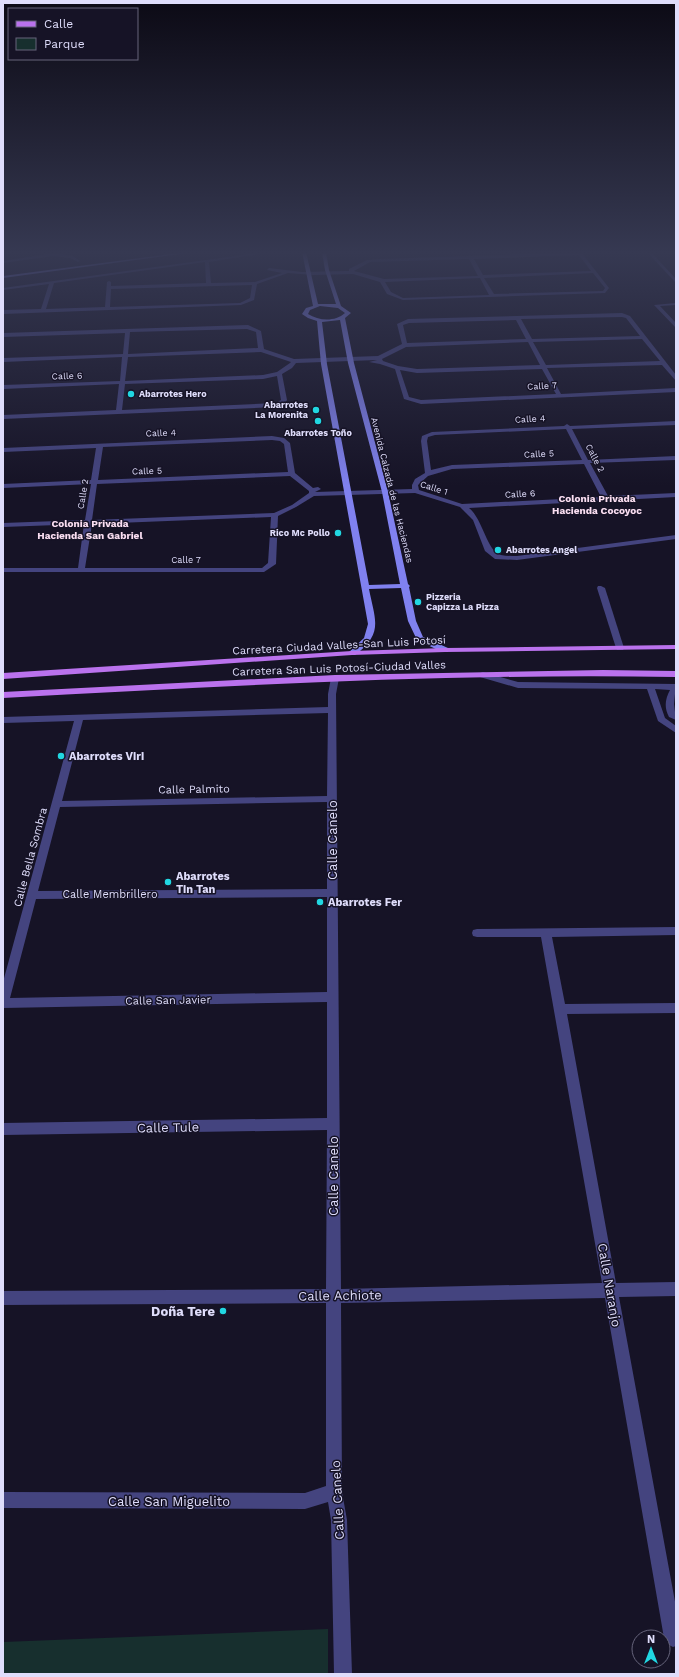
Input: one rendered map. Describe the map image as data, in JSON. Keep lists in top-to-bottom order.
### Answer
{
  "streets": {
    "main road": ["Carretera Ciudad Valles-San Luis Potosí", "Carretera San Luis Potosí-Ciudad Valles"],
    "street": [
      "Calle 6",
      "Calle 7",
      "Calle 4",
      "Calle 5",
      "Calle 2",
      "Calle 1",
      "Avenida Calzada de las Haciendas",
      "Calle Palmito",
      "Calle Canelo",
      "Calle Bella Sombra",
      "Calle Membrillero",
      "Calle San Javier",
      "Calle Tule",
      "Calle Naranjo",
      "Calle Achiote",
      "Calle San Miguelito"
    ]
  },
  "crossings": [
    ["Calle 6", "Calle 2"],
    ["Calle 6", "Calle 1"],
    ["Calle 7", "Calle 2"],
    ["Calle 4", "Calle 5"],
    ["Calle 4", "Calle 2"],
    ["Calle 5", "Calle 2"],
    ["Calle 5", "Calle 1"],
    ["Calle 1", "Avenida Calzada de las Haciendas"],
    ["Avenida Calzada de las Haciendas", "Carretera Ciudad Valles-San Luis Potosí"],
    ["Carretera San Luis Potosí-Ciudad Valles", "Calle Canelo"],
    ["Calle Palmito", "Calle Canelo"],
    ["Calle Palmito", "Calle Bella Sombra"],
    ["Calle Canelo", "Calle Membrillero"],
    ["Calle Canelo", "Calle San Javier"],
    ["Calle Canelo", "Calle Tule"],
    ["Calle Canelo", "Calle Achiote"],
    ["Calle Canelo", "Calle San Miguelito"],
    ["Calle Bella Sombra", "Calle Membrillero"],
    ["Calle Bella Sombra", "Calle San Javier"],
    ["Calle Naranjo", "Calle Achiote"]
  ],
  "districts": ["Colonia Privada Hacienda Cocoyoc", "Colonia Privada Hacienda San Gabriel"],
  "places": [
    "Abarrotes Hero",
    "Abarrotes La Morenita",
    "Abarrotes Toño",
    "Rico Mc Pollo",
    "Abarrotes Angel",
    "Pizzeria Capizza La Pizza",
    "Abarrotes Viri",
    "Abarrotes Tin Tan",
    "Abarrotes Fer",
    "Doña Tere"
  ],
  "legend": ["Calle", "Parque"],
  "north": "top"
}
